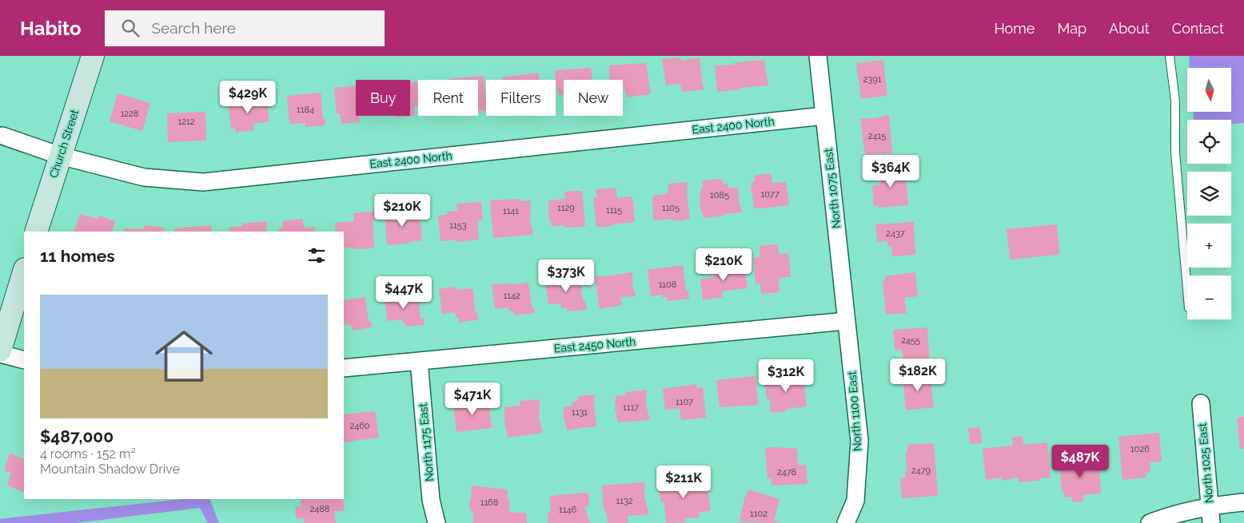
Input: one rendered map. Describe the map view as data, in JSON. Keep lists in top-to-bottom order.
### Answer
{
  "streets": {
    "street": [
      "East 2400 North",
      "Church Street",
      "North 1075 East",
      "East 2450 North",
      "North 1100 East",
      "North 1175 East",
      "North 1025 East"
    ]
  },
  "crossings": [
    ["East 2400 North", "Church Street"],
    ["East 2400 North", "North 1075 East"],
    ["North 1075 East", "East 2450 North"],
    ["North 1075 East", "North 1100 East"],
    ["East 2450 North", "North 1100 East"],
    ["East 2450 North", "North 1175 East"]
  ],
  "house_numbers": [
    "2391",
    "1184",
    "1228",
    "1212",
    "2415",
    "1077",
    "1085",
    "1129",
    "1105",
    "1115",
    "1141",
    "1153",
    "2437",
    "1108",
    "1142",
    "2455",
    "1107",
    "1117",
    "1131",
    "2460",
    "1026",
    "2479",
    "2478",
    "1132",
    "1168",
    "2488",
    "1146",
    "1102"
  ],
  "north": "bottom",
  "page": {
    "header": "Habito",
    "search": "Search here",
    "nav": [
      "Home",
      "Map",
      "About",
      "Contact"
    ],
    "map_buttons": ["+", "−"],
    "chip": [
      "Buy",
      "Rent",
      "Filters",
      "New"
    ],
    "price": [
      "$429K",
      "$364K",
      "$210K",
      "$210K",
      "$373K",
      "$447K",
      "$182K",
      "$312K",
      "$471K",
      "$487K",
      "$211K"
    ],
    "heading": "11 homes",
    "list": [
      {
        "name": "$487,000",
        "note": "4 rooms · 152 m² · Mountain Shadow Drive"
      }
    ]
  }
}
